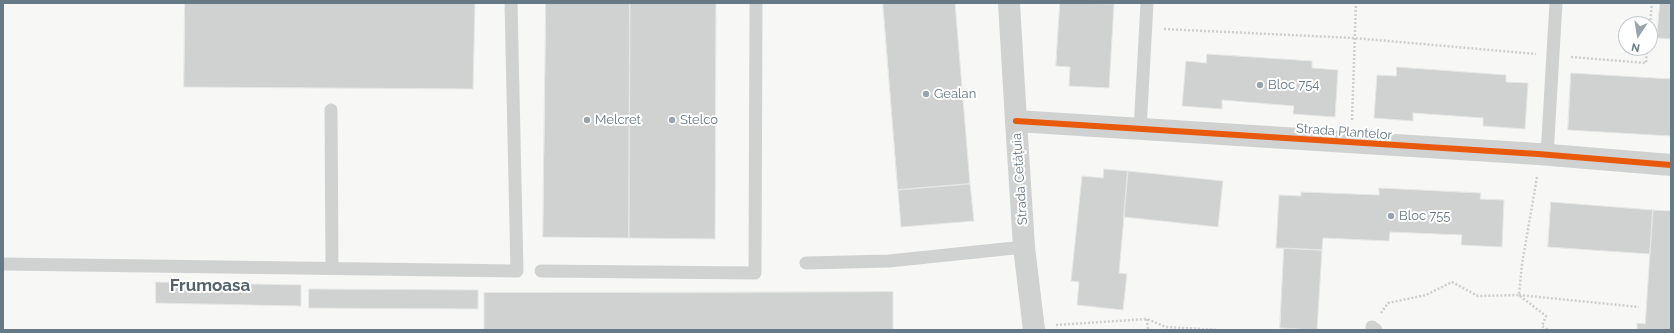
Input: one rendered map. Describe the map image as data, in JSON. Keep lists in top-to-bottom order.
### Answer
{
  "streets": {
    "street": ["Strada Plantelor", "Strada Cetățuia"]
  },
  "crossings": [
    ["Strada Plantelor", "Strada Cetățuia"]
  ],
  "districts": ["Frumoasa"],
  "places": [
    "Bloc 754",
    "Gealan",
    "Melcret",
    "Stelco",
    "Bloc 755"
  ],
  "north": "bottom"
}
